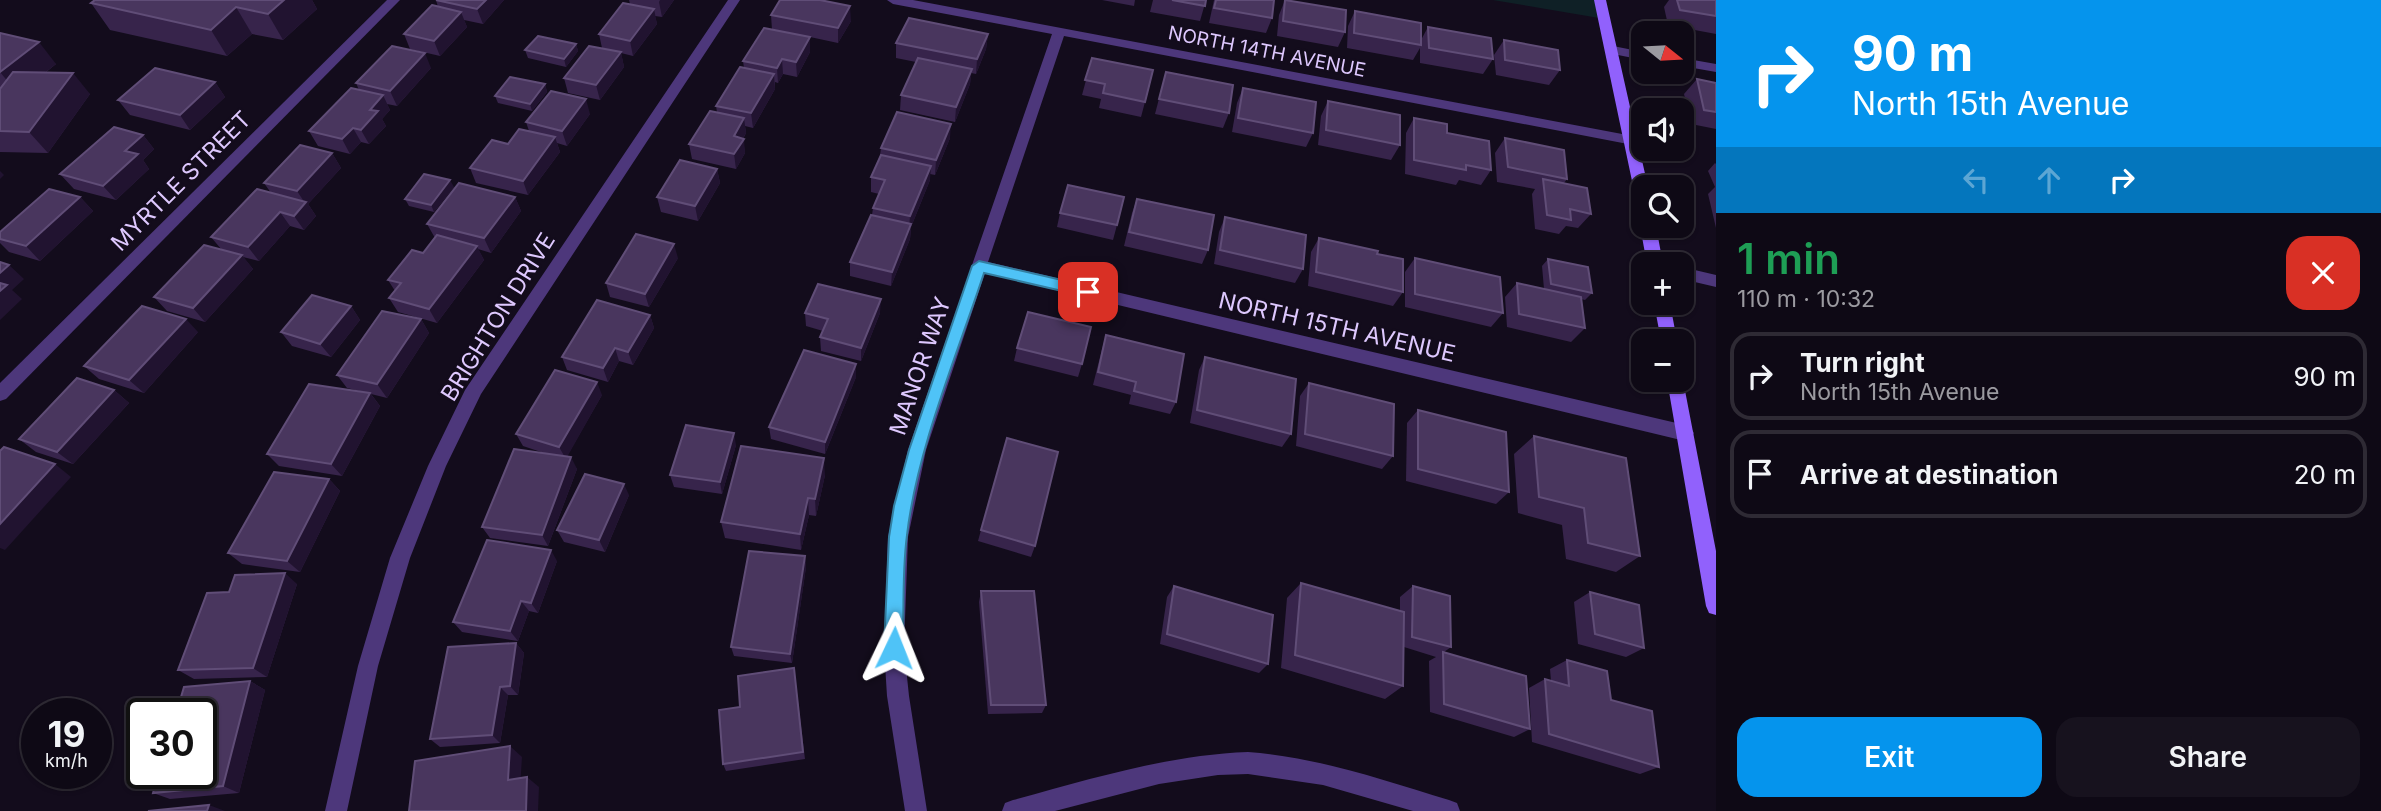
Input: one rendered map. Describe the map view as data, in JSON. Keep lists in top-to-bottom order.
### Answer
{
  "streets": {
    "street": [
      "NORTH 14TH AVENUE",
      "MYRTLE STREET",
      "BRIGHTON DRIVE",
      "NORTH 15TH AVENUE",
      "MANOR WAY"
    ]
  },
  "crossings": [
    ["NORTH 14TH AVENUE", "MANOR WAY"],
    ["NORTH 15TH AVENUE", "MANOR WAY"]
  ],
  "north": "right",
  "page": {
    "turn": ["90 m", "North 15th Avenue"],
    "map_buttons": ["+", "−"],
    "heading": ["1 min", "110 m · 10:32"],
    "list": [
      {
        "name": "Turn right",
        "note": "North 15th Avenue",
        "value": "90 m"
      },
      {
        "name": "Arrive at destination",
        "value": "20 m"
      }
    ],
    "speed": "19 km/h",
    "limit": "30",
    "buttons": ["Exit", "Share"]
  }
}
